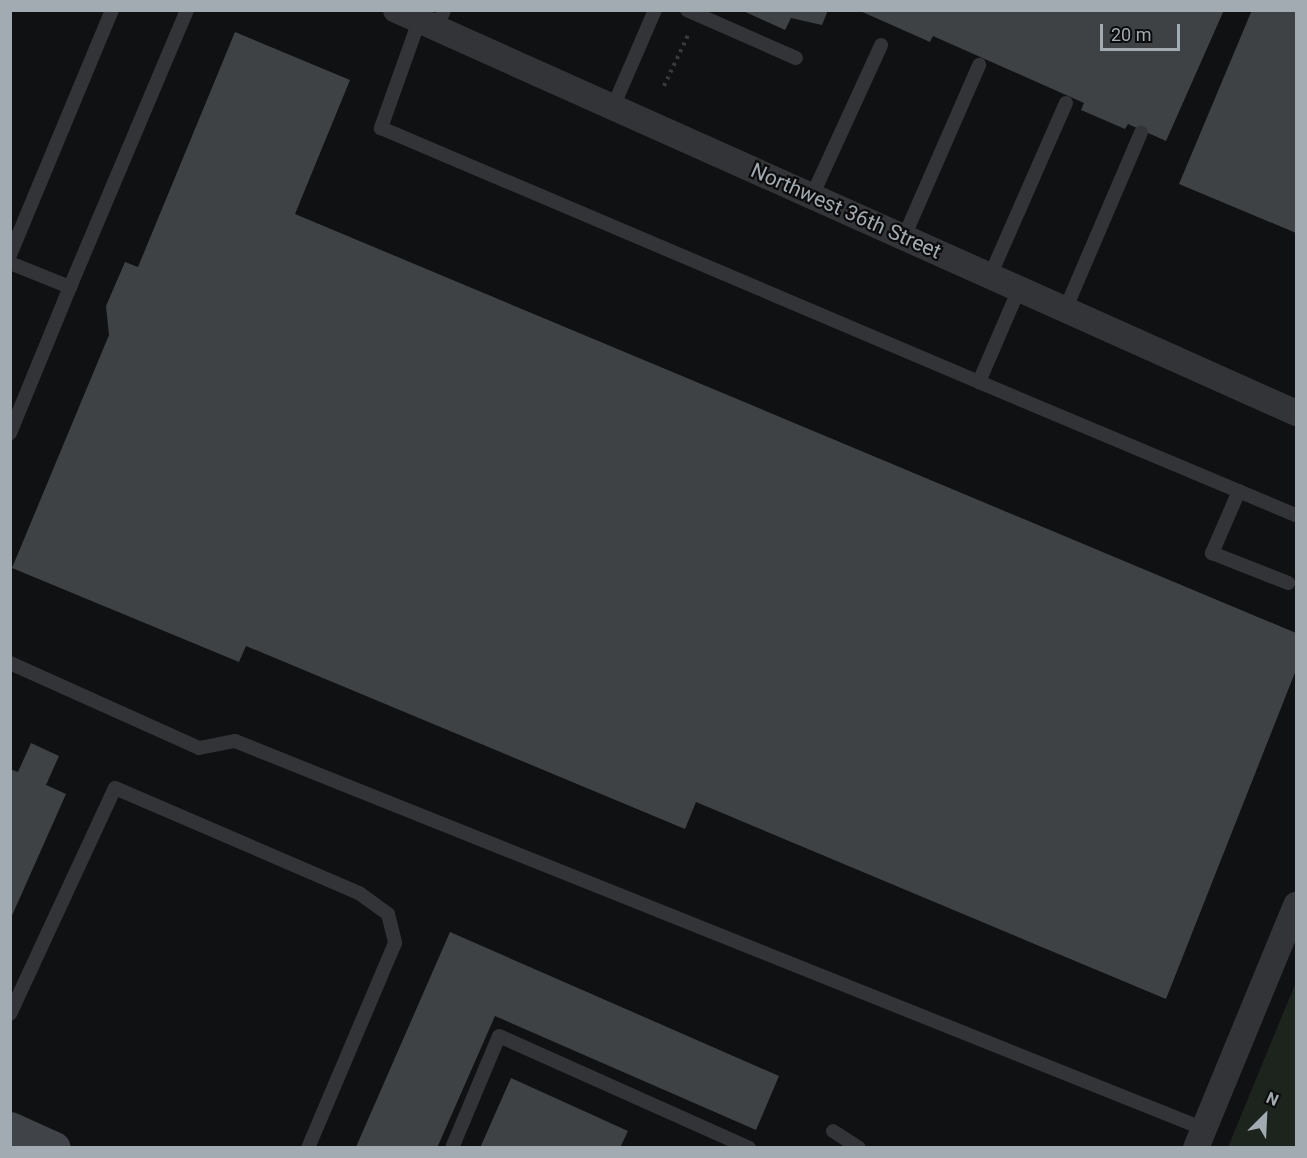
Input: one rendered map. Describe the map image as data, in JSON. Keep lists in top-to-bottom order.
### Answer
{
  "streets": {
    "street": ["Northwest 36th Street"]
  },
  "scale_bar": "20 m",
  "north": "top right"
}
